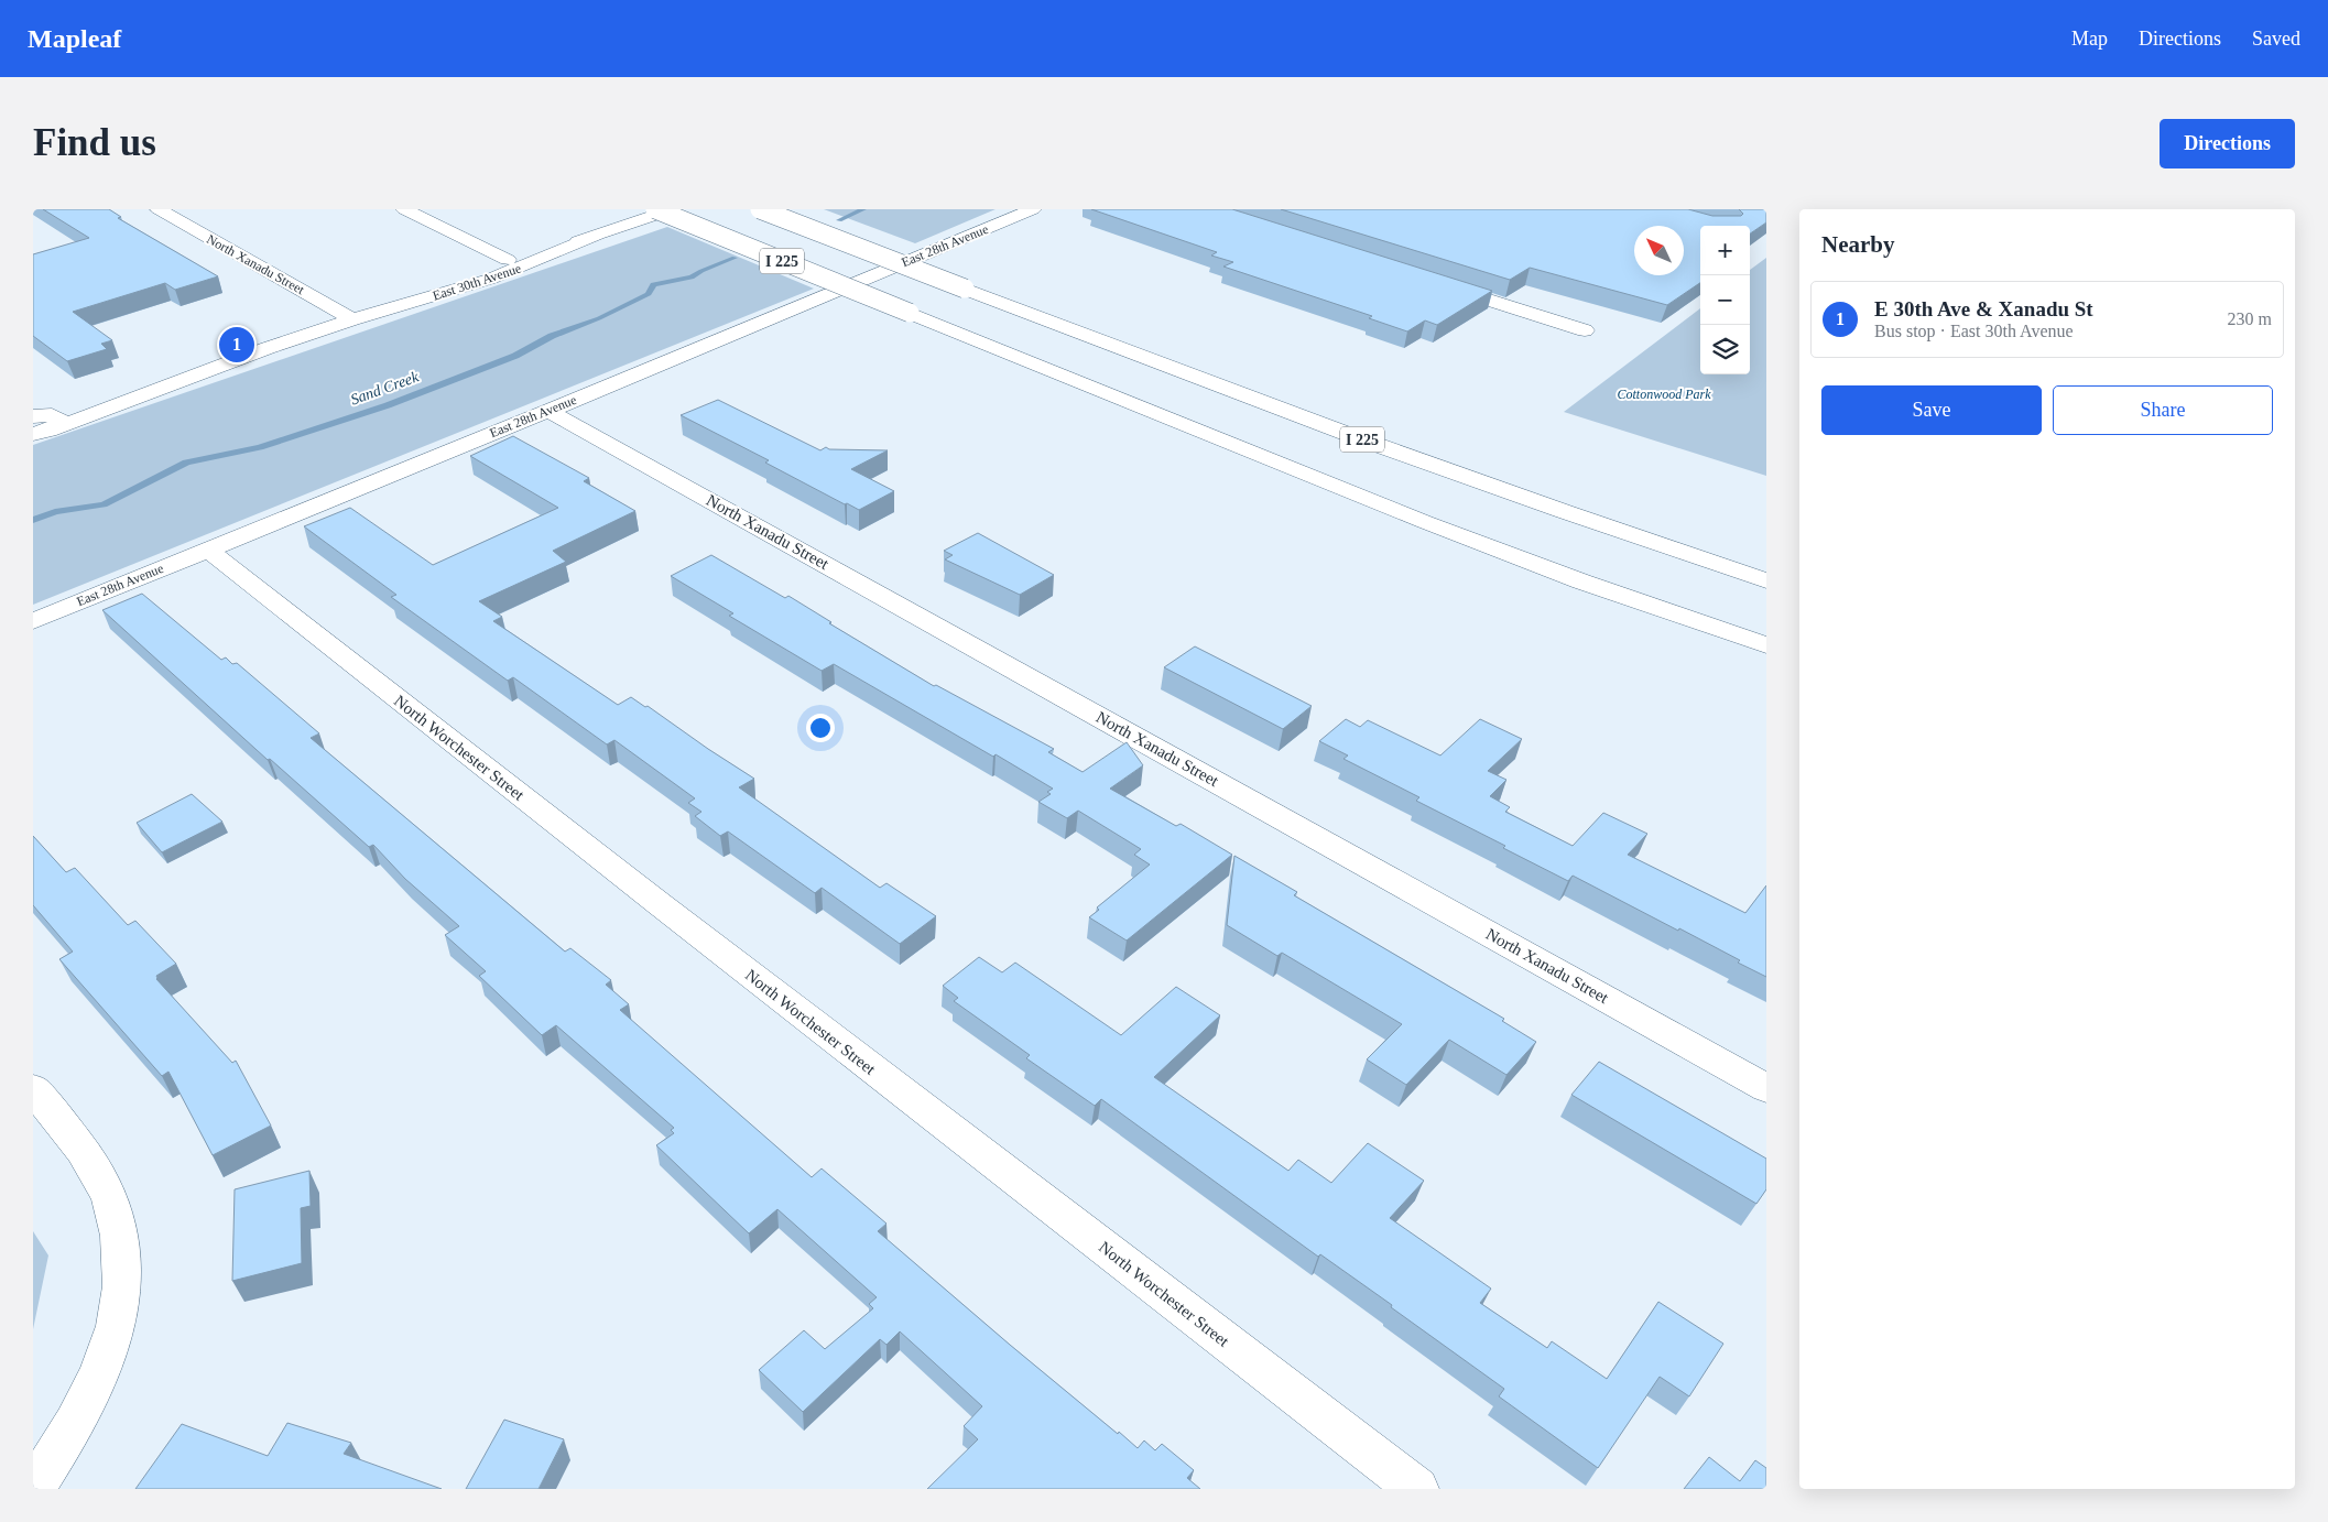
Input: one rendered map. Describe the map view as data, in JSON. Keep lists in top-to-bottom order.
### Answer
{
  "streets": {
    "main road": [
      "East 28th Avenue",
      "I 225",
      "North Xanadu Street",
      "East 30th Avenue",
      "North Worchester Street"
    ]
  },
  "crossings": [
    ["East 28th Avenue", "North Xanadu Street"],
    ["East 28th Avenue", "North Worchester Street"],
    ["North Xanadu Street", "East 30th Avenue"]
  ],
  "water": ["Sand Creek"],
  "parks": ["Cottonwood Park"],
  "north": "top left",
  "page": {
    "header": "Mapleaf",
    "nav": ["Map", "Directions", "Saved"],
    "buttons": [
      "Directions",
      ["Save", "Share"]
    ],
    "title": "Find us",
    "heading": "Nearby",
    "map_buttons": ["+", "−"],
    "list": [
      {
        "mark": "1",
        "name": "E 30th Ave & Xanadu St",
        "note": "Bus stop · East 30th Avenue",
        "value": "230 m"
      }
    ],
    "pins": "1"
  }
}
